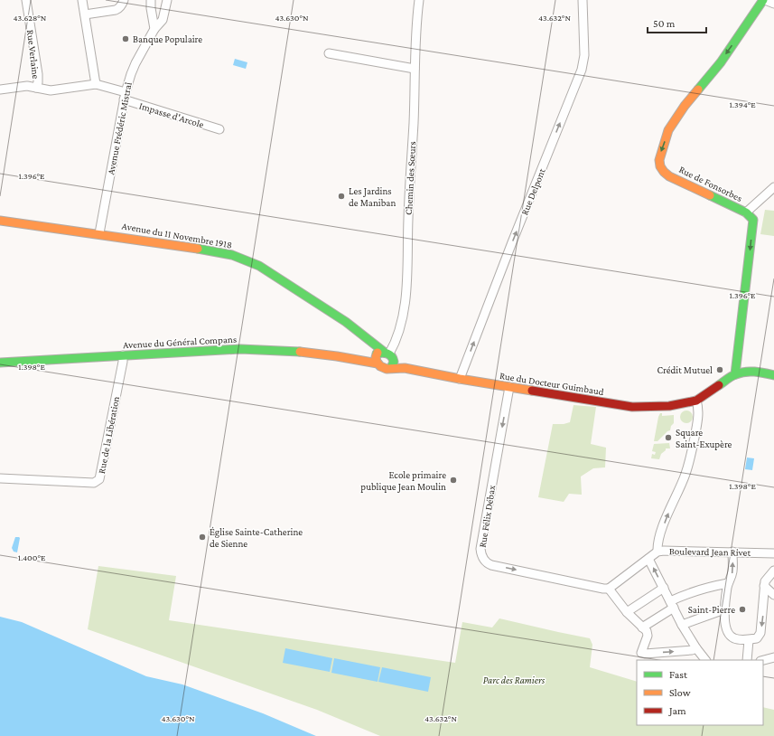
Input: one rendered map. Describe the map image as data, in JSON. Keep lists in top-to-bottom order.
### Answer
{
  "streets": {
    "street": [
      "Rue Verlaine",
      "Impasse d'Arcole",
      "Avenue Frédéric Mistral",
      "Chemin des Sœurs",
      "Rue de Fonsorbes",
      "Rue Delpont",
      "Avenue du 11 Novembre 1918",
      "Avenue du Général Compans",
      "Rue du Docteur Guimbaud",
      "Rue de la Libération",
      "Rue Félix Débax",
      "Boulevard Jean Rivet"
    ]
  },
  "crossings": [
    ["Impasse d'Arcole", "Avenue Frédéric Mistral"],
    ["Avenue Frédéric Mistral", "Avenue du 11 Novembre 1918"],
    ["Chemin des Sœurs", "Avenue du 11 Novembre 1918"],
    ["Chemin des Sœurs", "Avenue du Général Compans"],
    ["Chemin des Sœurs", "Rue du Docteur Guimbaud"],
    ["Rue de Fonsorbes", "Rue du Docteur Guimbaud"],
    ["Rue Delpont", "Rue du Docteur Guimbaud"],
    ["Avenue du 11 Novembre 1918", "Avenue du Général Compans"],
    ["Avenue du 11 Novembre 1918", "Rue du Docteur Guimbaud"],
    ["Avenue du Général Compans", "Rue du Docteur Guimbaud"],
    ["Avenue du Général Compans", "Rue de la Libération"],
    ["Rue du Docteur Guimbaud", "Rue Félix Débax"],
    ["Rue Félix Débax", "Boulevard Jean Rivet"]
  ],
  "one_way": ["Rue de Fonsorbes", "Rue Delpont"],
  "parks": ["Parc des Ramiers"],
  "places": [
    "Banque Populaire",
    "Les Jardins de Maniban",
    "Crédit Mutuel",
    "Square Saint-Exupère",
    "Ecole primaire publique Jean Moulin",
    "Église Sainte-Catherine de Sienne",
    "Saint-Pierre"
  ],
  "legend": ["Fast", "Slow", "Jam"],
  "scale_bar": "50 m",
  "coordinates": [
    "43.628°N",
    "43.630°N",
    "43.632°N",
    "1.394°E",
    "1.396°E",
    "1.398°E",
    "1.400°E"
  ]
}
